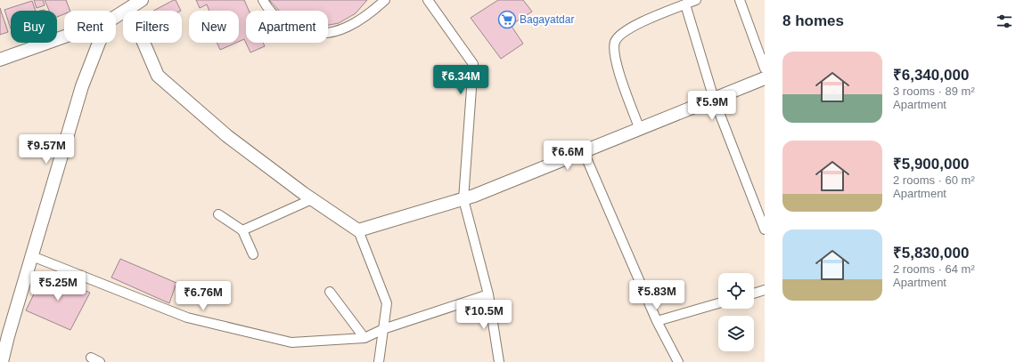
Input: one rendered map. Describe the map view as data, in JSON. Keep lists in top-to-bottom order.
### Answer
{
  "places": {
    "supermarket": ["Bagayatdar"]
  },
  "page": {
    "heading": "8 homes",
    "chip": [
      "Buy",
      "Rent",
      "Filters",
      "New",
      "Apartment"
    ],
    "list": [
      {
        "name": "₹6,340,000",
        "note": "3 rooms · 89 m² · Apartment"
      },
      {
        "name": "₹5,900,000",
        "note": "2 rooms · 60 m² · Apartment"
      },
      {
        "name": "₹5,830,000",
        "note": "2 rooms · 64 m² · Apartment"
      }
    ],
    "price": [
      "₹6.34M",
      "₹5.9M",
      "₹9.57M",
      "₹6.6M",
      "₹5.25M",
      "₹5.83M",
      "₹6.76M",
      "₹10.5M"
    ]
  }
}
